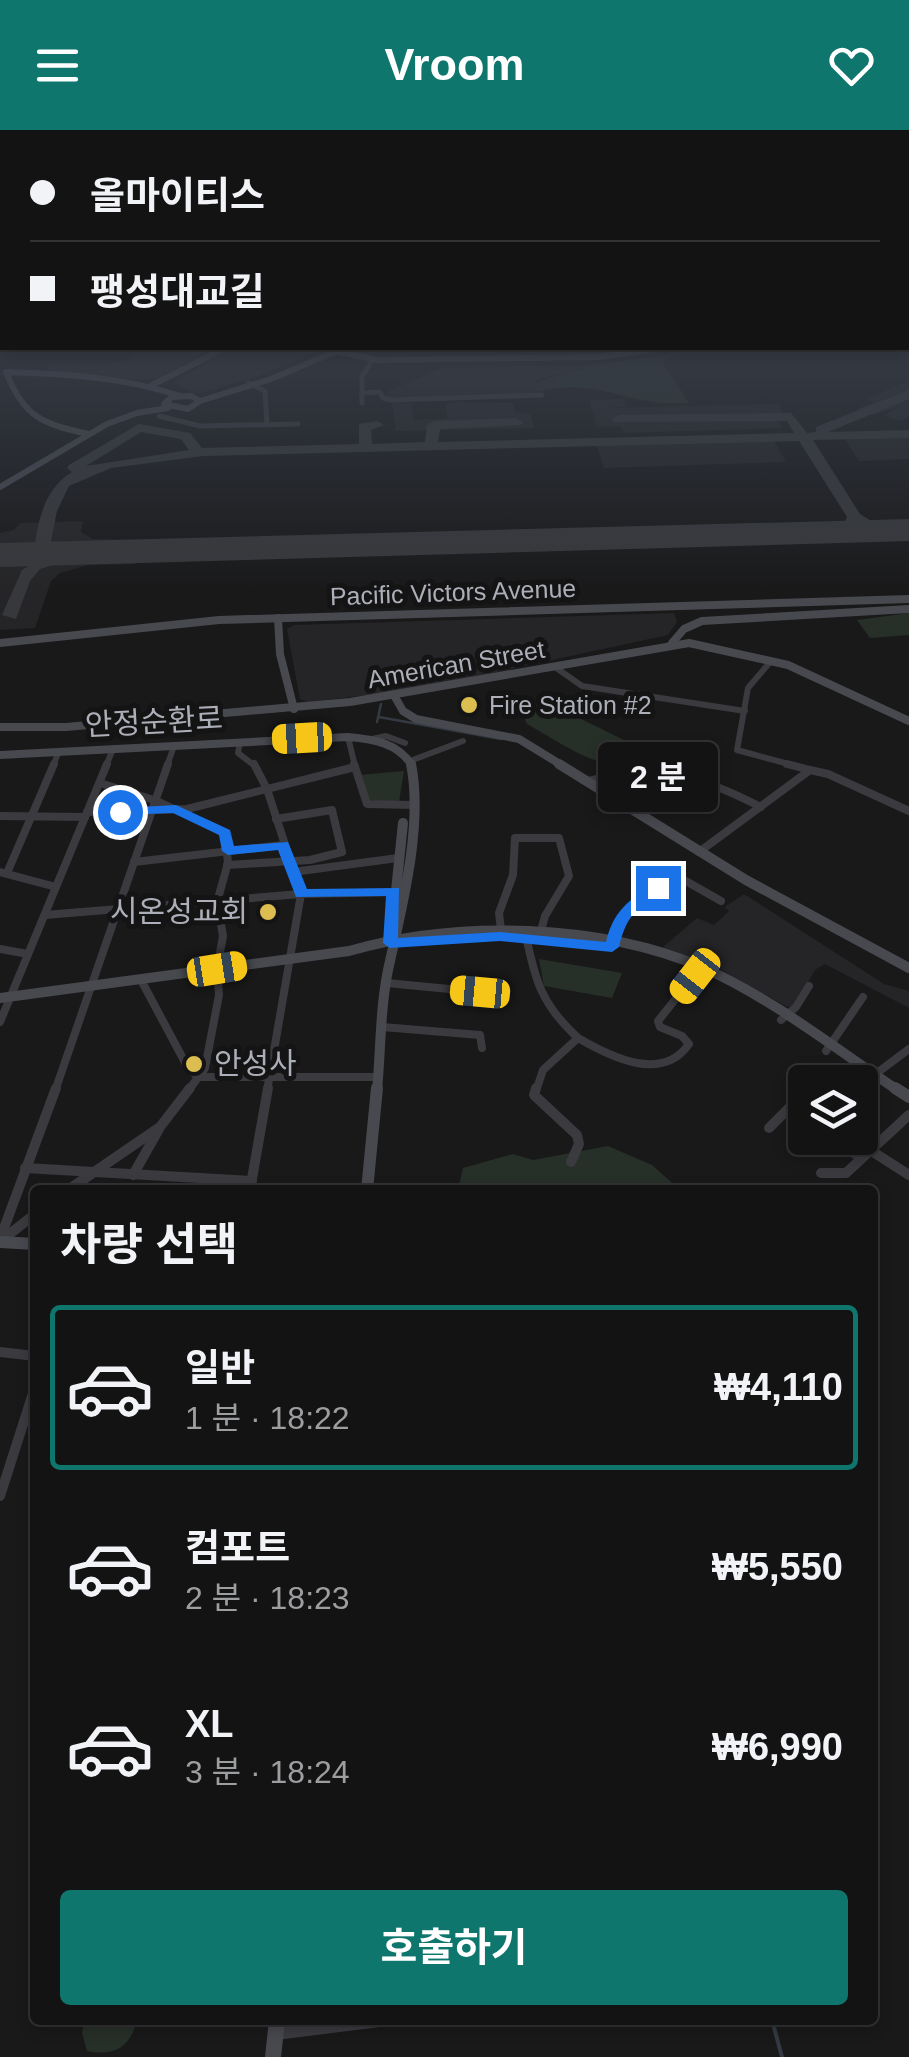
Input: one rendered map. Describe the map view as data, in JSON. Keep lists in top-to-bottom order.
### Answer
{
  "streets": {
    "street": ["Pacific Victors Avenue", "American Street", "안정순환로"]
  },
  "crossings": [
    ["Pacific Victors Avenue", "American Street"]
  ],
  "places": ["Fire Station #2", "시온성교회", "안성사"],
  "page": {
    "header": "Vroom",
    "banner": ["올마이티스", "팽성대교길"],
    "bubble": "2 분",
    "heading": "차량 선택",
    "list": [
      {
        "name": "일반",
        "note": "1 분 · 18:22",
        "value": "₩4,110"
      },
      {
        "name": "컴포트",
        "note": "2 분 · 18:23",
        "value": "₩5,550"
      },
      {
        "name": "XL",
        "note": "3 분 · 18:24",
        "value": "₩6,990"
      }
    ],
    "buttons": "호출하기"
  }
}
